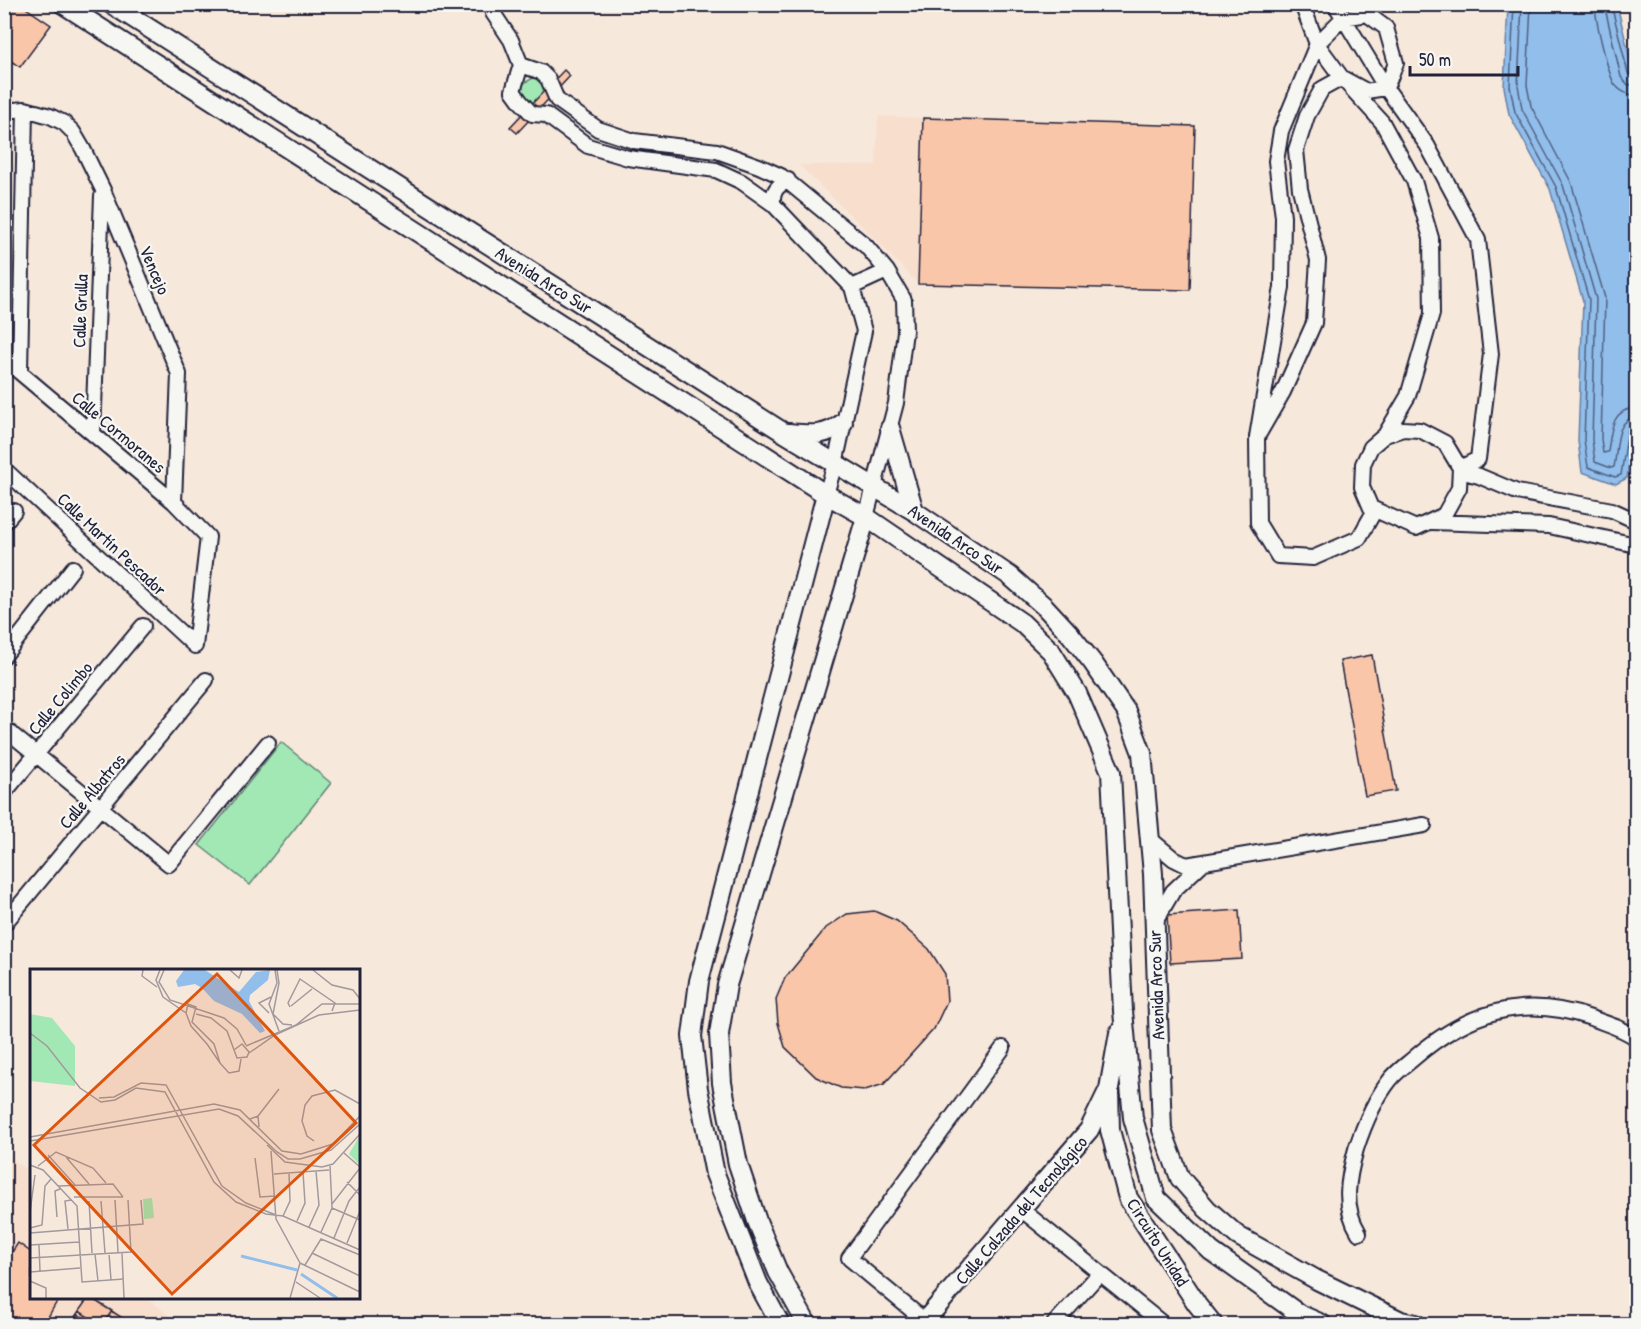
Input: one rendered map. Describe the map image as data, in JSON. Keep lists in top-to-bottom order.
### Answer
{
  "streets": {
    "main road": ["Avenida Arco Sur", "Calle Calzada del Tecnológico", "Circuito Unidad"],
    "street": [
      "Vencejo",
      "Calle Grulla",
      "Calle Cormoranes",
      "Calle Martín Pescador",
      "Calle Colimbo",
      "Calle Albatros"
    ]
  },
  "crossings": [
    ["Vencejo", "Calle Grulla"],
    ["Vencejo", "Calle Cormoranes"],
    ["Avenida Arco Sur", "Circuito Unidad"],
    ["Calle Grulla", "Calle Cormoranes"],
    ["Calle Cormoranes", "Calle Martín Pescador"],
    ["Calle Calzada del Tecnológico", "Circuito Unidad"]
  ],
  "scale_bar": "50 m"
}
